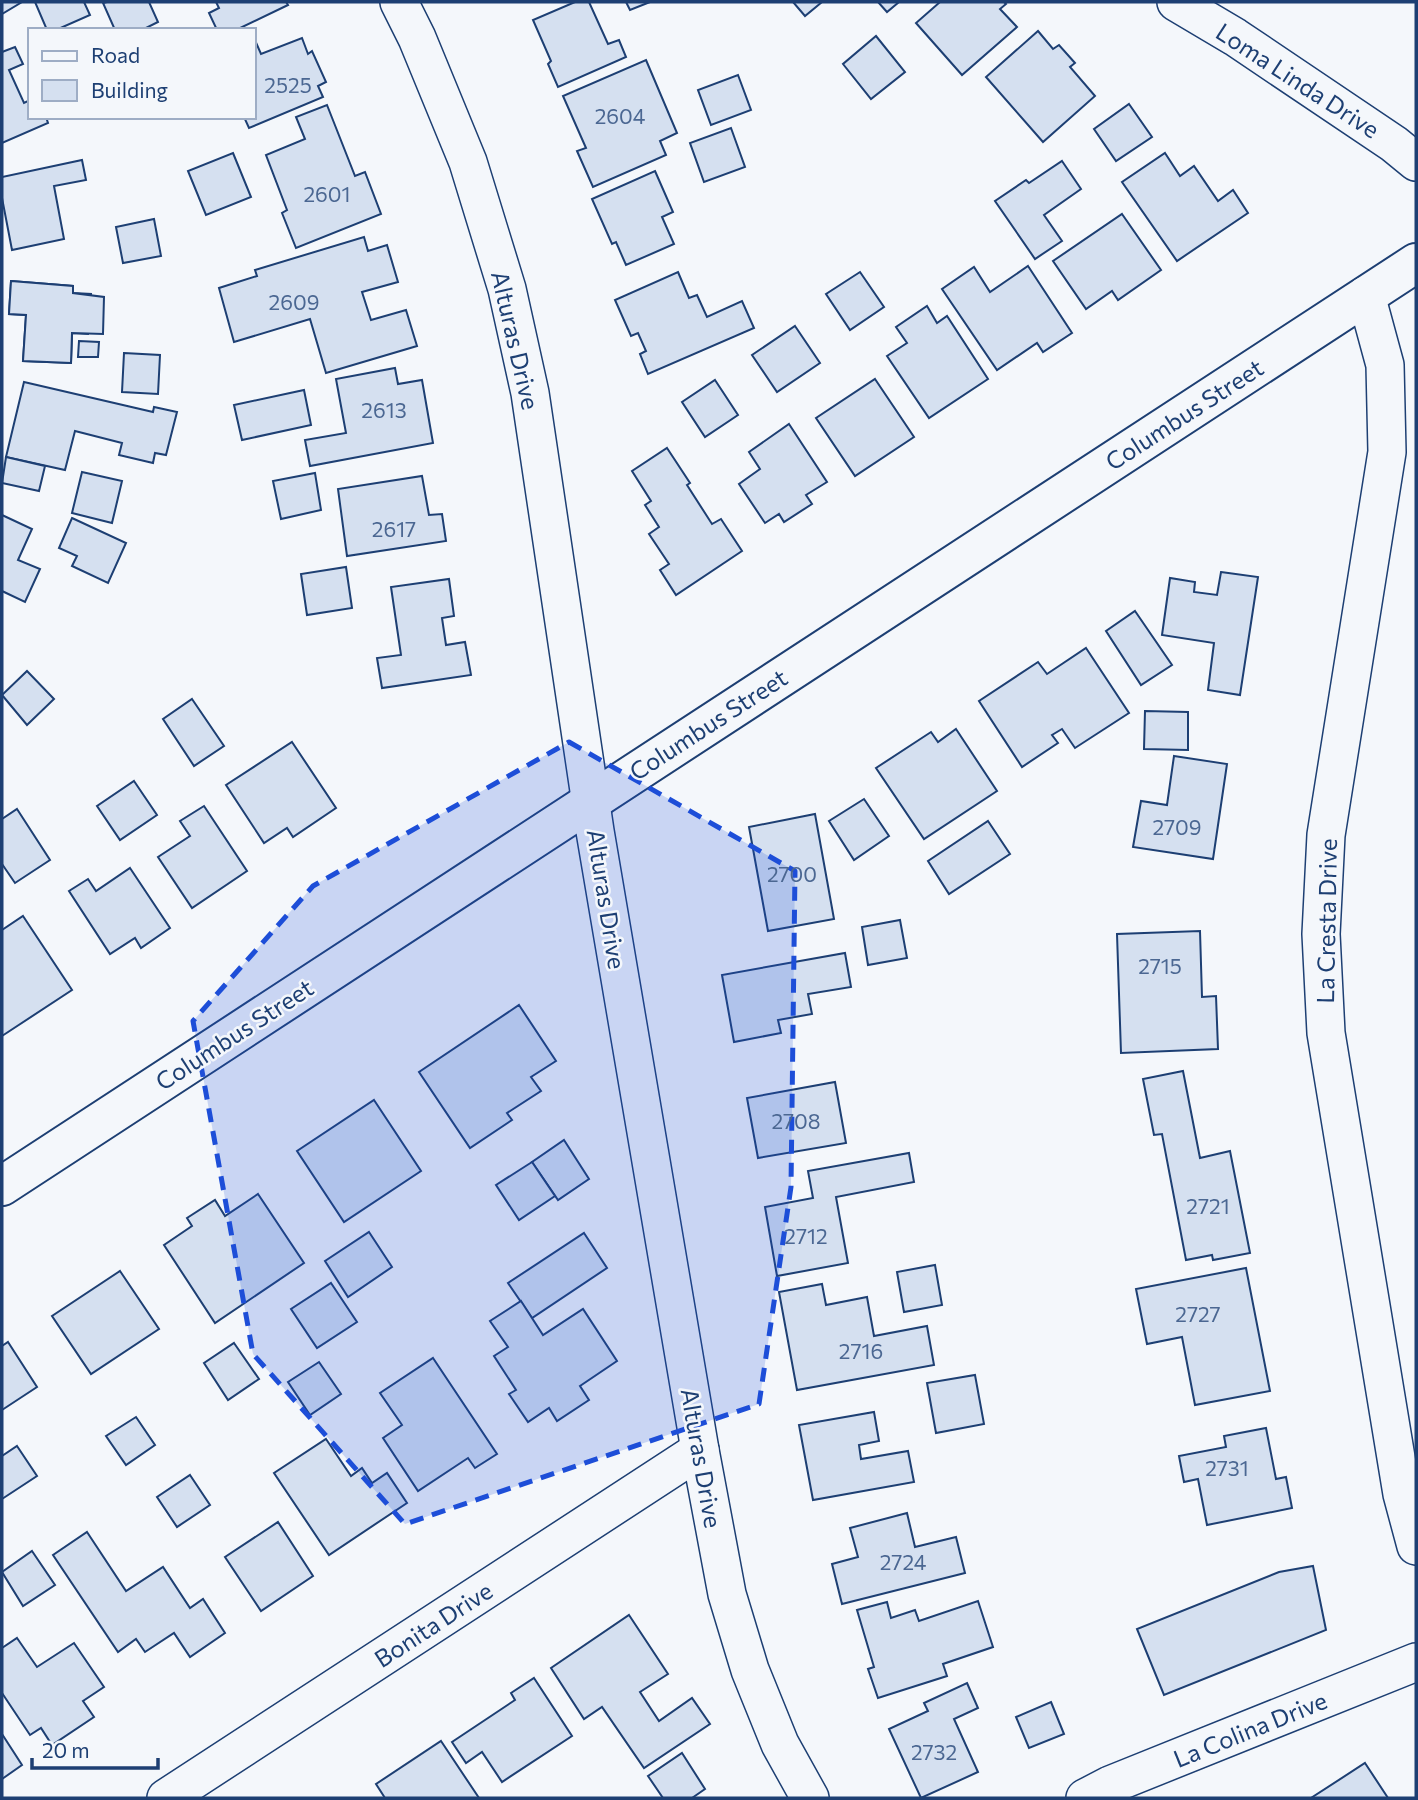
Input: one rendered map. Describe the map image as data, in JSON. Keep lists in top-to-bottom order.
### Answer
{
  "streets": {
    "main road": ["Columbus Street"],
    "street": [
      "Loma Linda Drive",
      "Alturas Drive",
      "La Cresta Drive",
      "Bonita Drive",
      "La Colina Drive"
    ]
  },
  "crossings": [
    ["Alturas Drive", "Columbus Street"],
    ["Alturas Drive", "Bonita Drive"],
    ["Columbus Street", "La Cresta Drive"]
  ],
  "house_numbers": [
    "2525",
    "2604",
    "2601",
    "2609",
    "2613",
    "2617",
    "2709",
    "2700",
    "2715",
    "2708",
    "2721",
    "2712",
    "2727",
    "2716",
    "2731",
    "2724",
    "2732"
  ],
  "legend": ["Road", "Building"],
  "scale_bar": "20 m"
}
